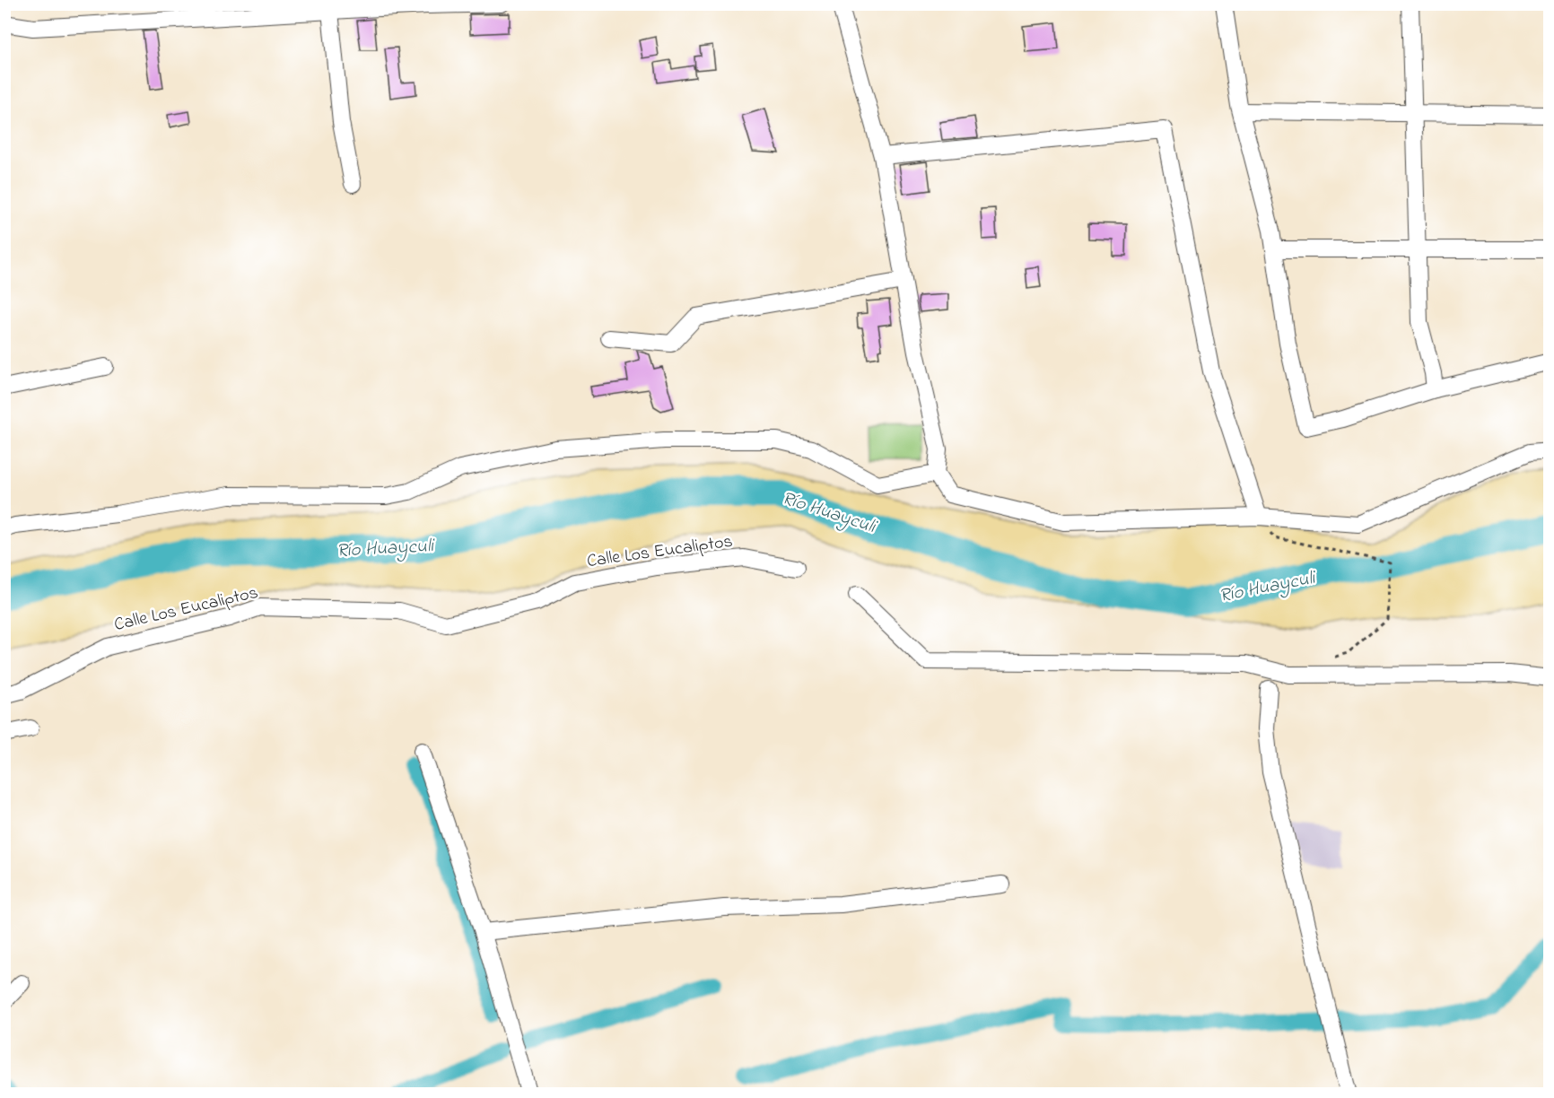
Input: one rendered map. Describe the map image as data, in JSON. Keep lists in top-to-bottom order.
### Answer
{
  "streets": {
    "street": ["Calle Los Eucaliptos"]
  },
  "water": ["Río Huayculi"]
}
